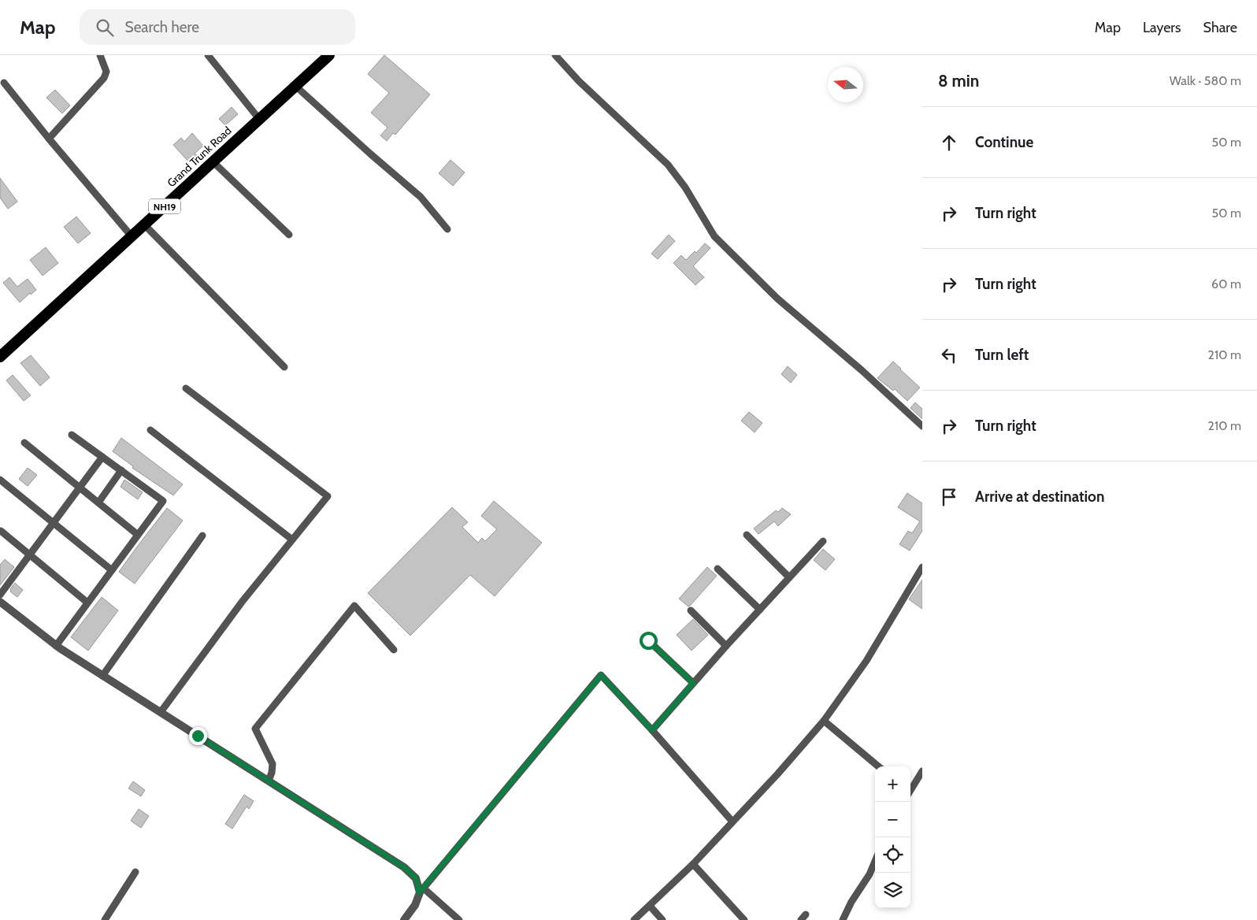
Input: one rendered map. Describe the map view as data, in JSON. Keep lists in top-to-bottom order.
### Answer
{
  "streets": {
    "highway": ["Grand Trunk Road", "NH19"]
  },
  "north": "left",
  "page": {
    "header": "Map",
    "search": "Search here",
    "nav": ["Map", "Layers", "Share"],
    "heading": ["8 min", "Walk · 580 m"],
    "list": [
      ["Continue", "50 m"],
      ["Turn right", "50 m"],
      ["Turn right", "60 m"],
      ["Turn left", "210 m"],
      ["Turn right", "210 m"],
      "Arrive at destination"
    ],
    "map_buttons": ["+", "−"]
  }
}
